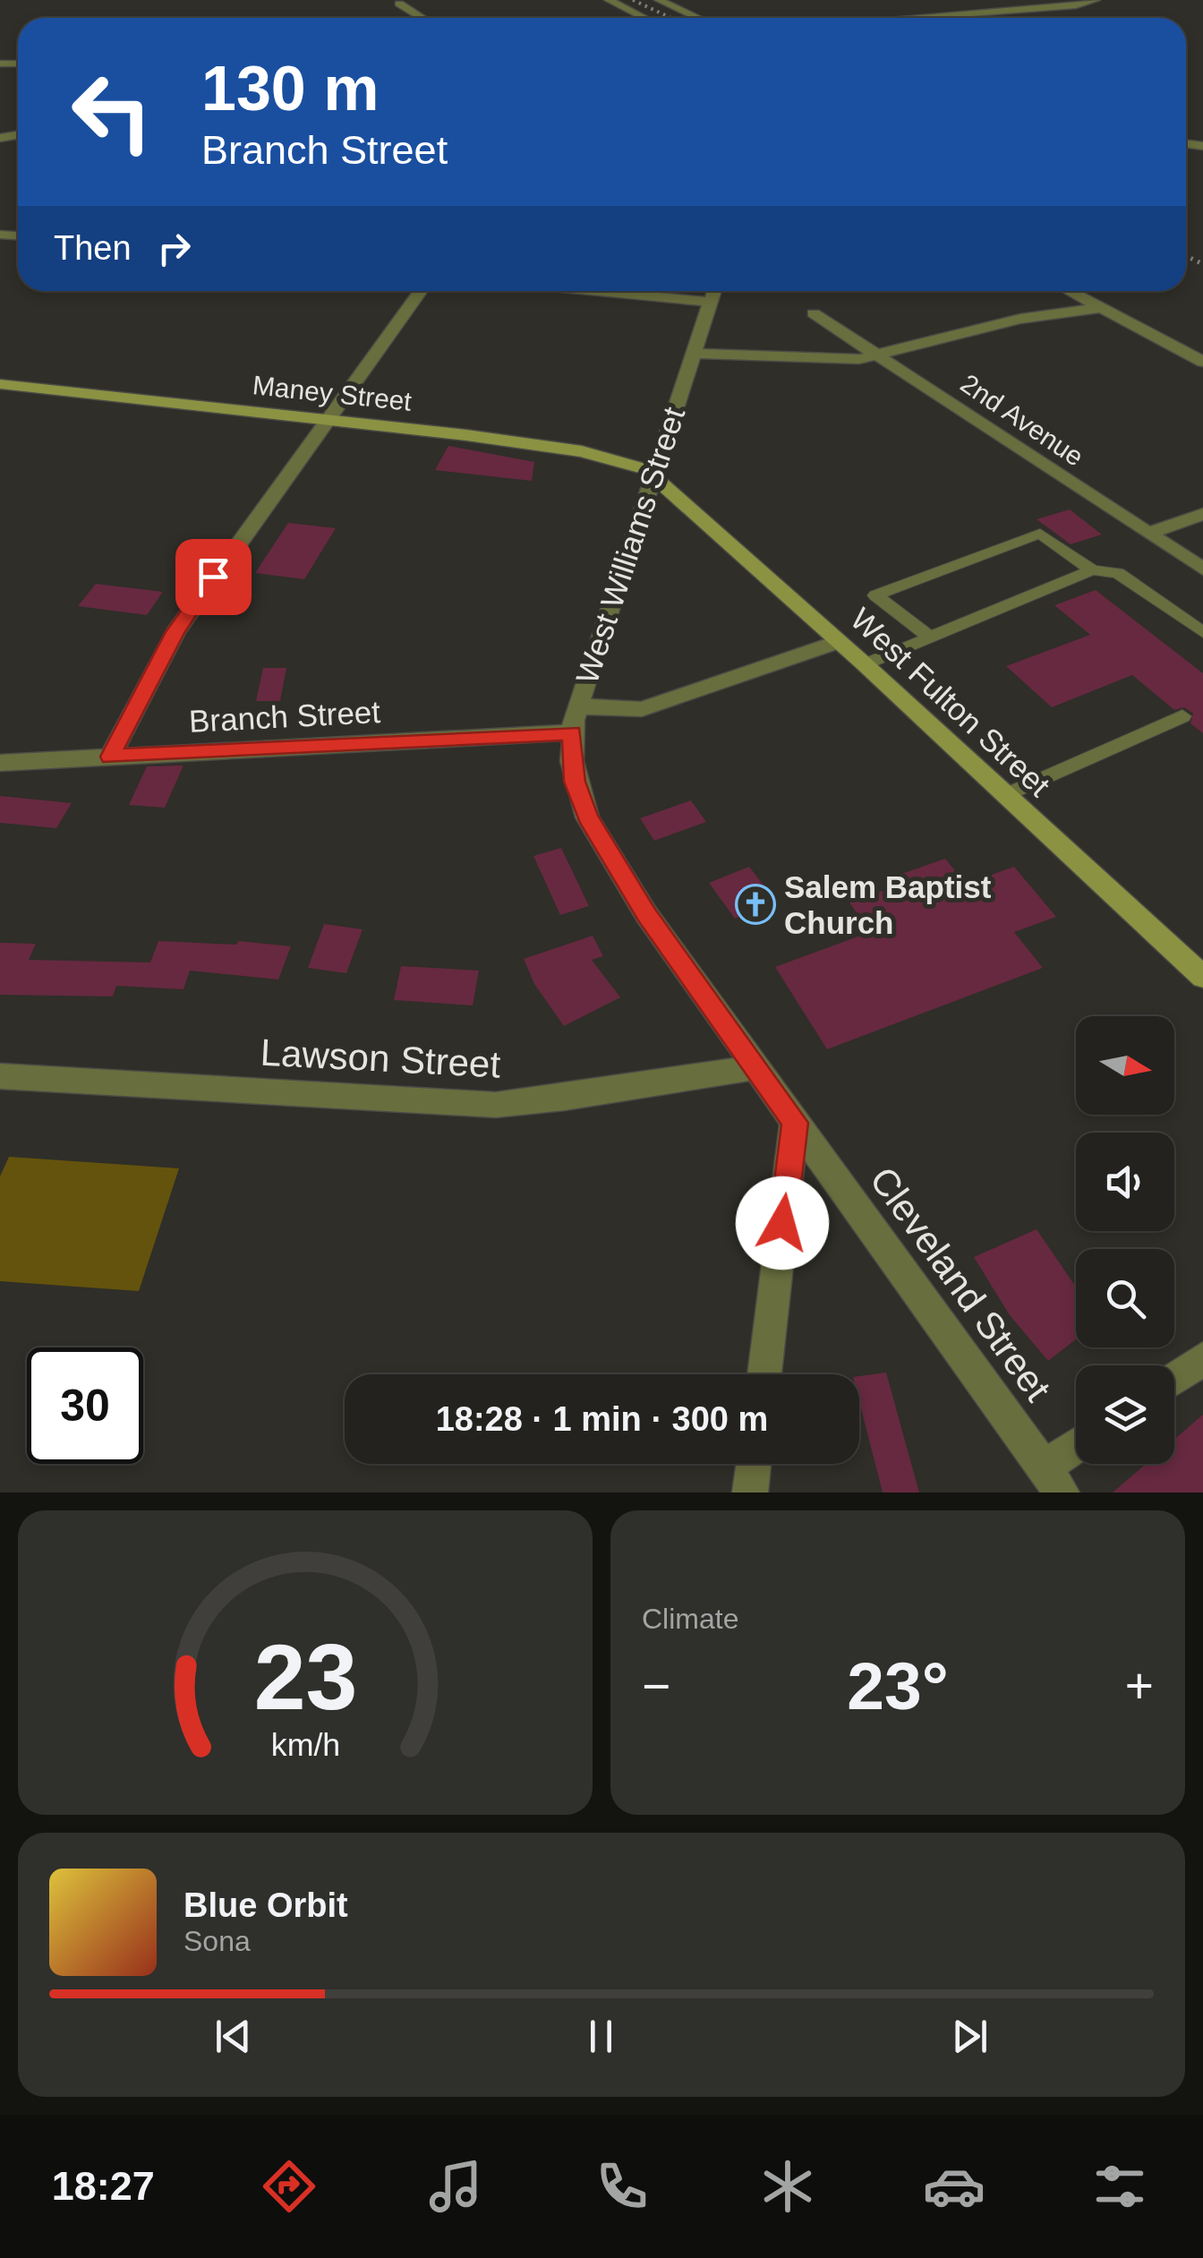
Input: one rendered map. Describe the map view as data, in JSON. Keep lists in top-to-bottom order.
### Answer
{
  "streets": {
    "street": [
      "Maney Street",
      "2nd Avenue",
      "West Williams Street",
      "West Fulton Street",
      "Branch Street",
      "Lawson Street",
      "Cleveland Street"
    ]
  },
  "crossings": [
    ["Maney Street", "West Williams Street"],
    ["Maney Street", "West Fulton Street"],
    ["West Williams Street", "West Fulton Street"],
    ["West Williams Street", "Branch Street"],
    ["West Williams Street", "Lawson Street"],
    ["West Williams Street", "Cleveland Street"]
  ],
  "places": {
    "church": ["Salem Baptist Church"]
  },
  "north": "right",
  "page": {
    "turn": ["130 m", "Branch Street"],
    "then": "Then",
    "limit": "30",
    "trip": "18:28 · 1 min · 300 m",
    "tile": "Climate",
    "heat": ["−", "23°", "+"],
    "song": ["Blue Orbit", "Sona"],
    "tabs": "18:27",
    "gauge": ["23", "km/h"]
  }
}
